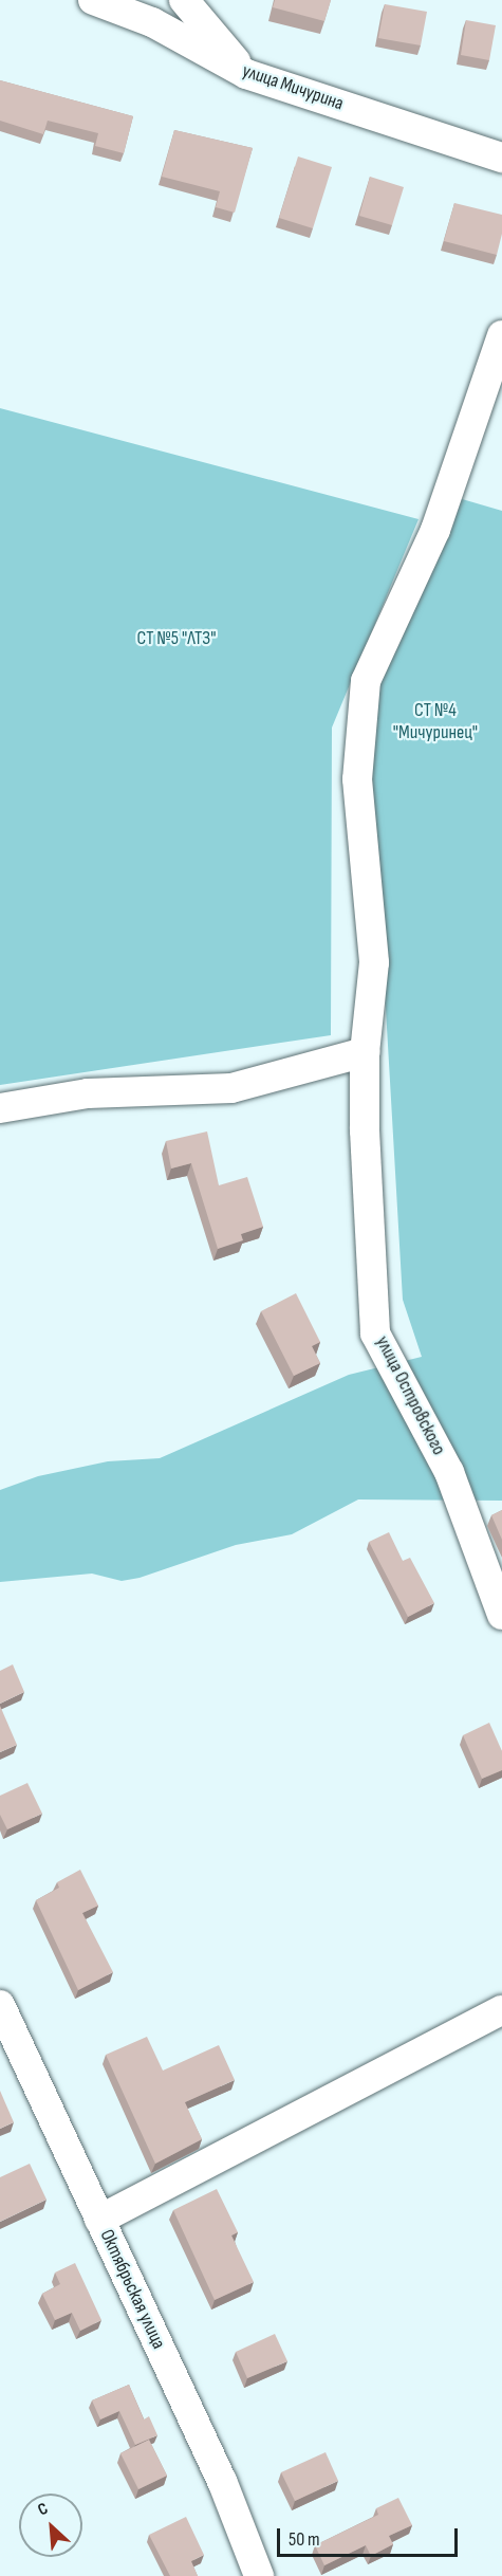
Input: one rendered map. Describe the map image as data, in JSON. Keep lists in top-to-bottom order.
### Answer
{
  "streets": {
    "street": ["улица Мичурина", "улица Островского", "Октябрьская улица"]
  },
  "parks": ["СТ №5 \"ЛТЗ\"", "СТ №4 \"Мичуринец\""],
  "scale_bar": "50 m",
  "north": "top left"
}
